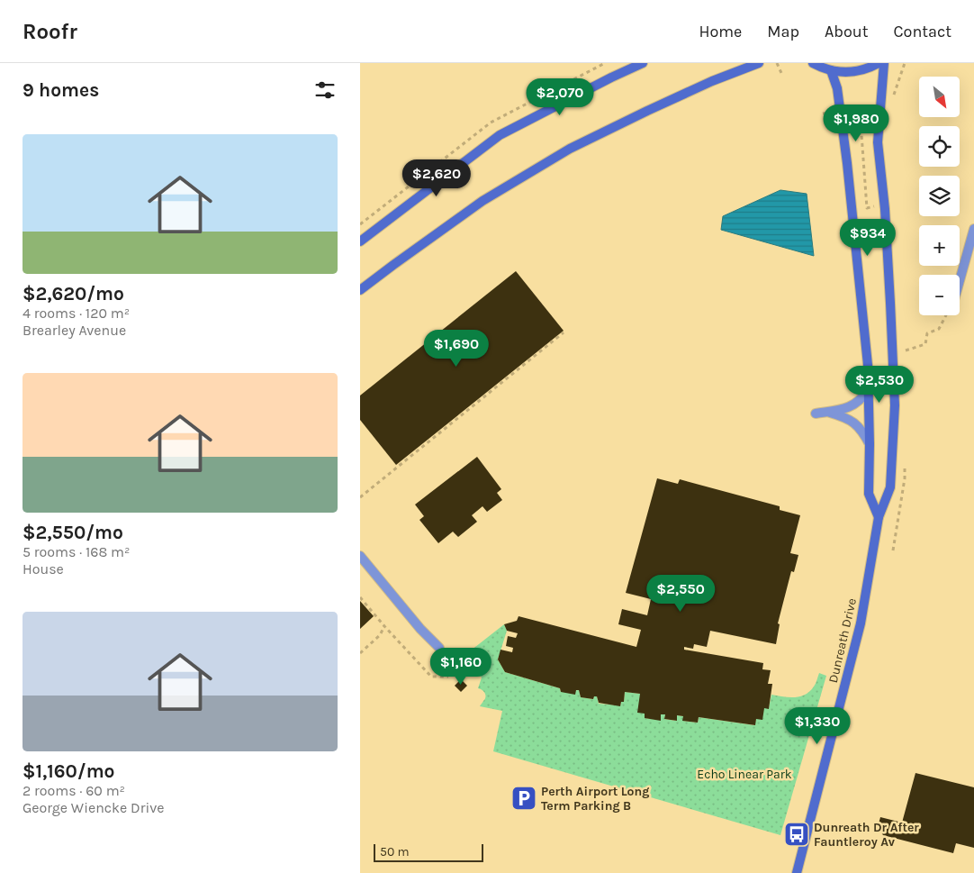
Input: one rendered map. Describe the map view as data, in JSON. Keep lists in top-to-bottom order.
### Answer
{
  "streets": {
    "main road": ["Dunreath Drive"]
  },
  "parks": ["Echo Linear Park"],
  "places": {
    "parking": ["Perth Airport Long Term Parking B"],
    "bus stop": ["Dunreath Dr After Fauntleroy Av"]
  },
  "scale_bar": "50 m",
  "north": "bottom right",
  "page": {
    "header": "Roofr",
    "nav": [
      "Home",
      "Map",
      "About",
      "Contact"
    ],
    "heading": "9 homes",
    "map_buttons": ["+", "−"],
    "price": [
      "$2,070",
      "$1,980",
      "$2,620",
      "$934",
      "$1,690",
      "$2,530",
      "$2,550",
      "$1,160",
      "$1,330"
    ],
    "list": [
      {
        "name": "$2,620/mo",
        "note": "4 rooms · 120 m² · Brearley Avenue"
      },
      {
        "name": "$2,550/mo",
        "note": "5 rooms · 168 m² · House"
      },
      {
        "name": "$1,160/mo",
        "note": "2 rooms · 60 m² · George Wiencke Drive"
      }
    ],
    "scale": "50 m"
  }
}
